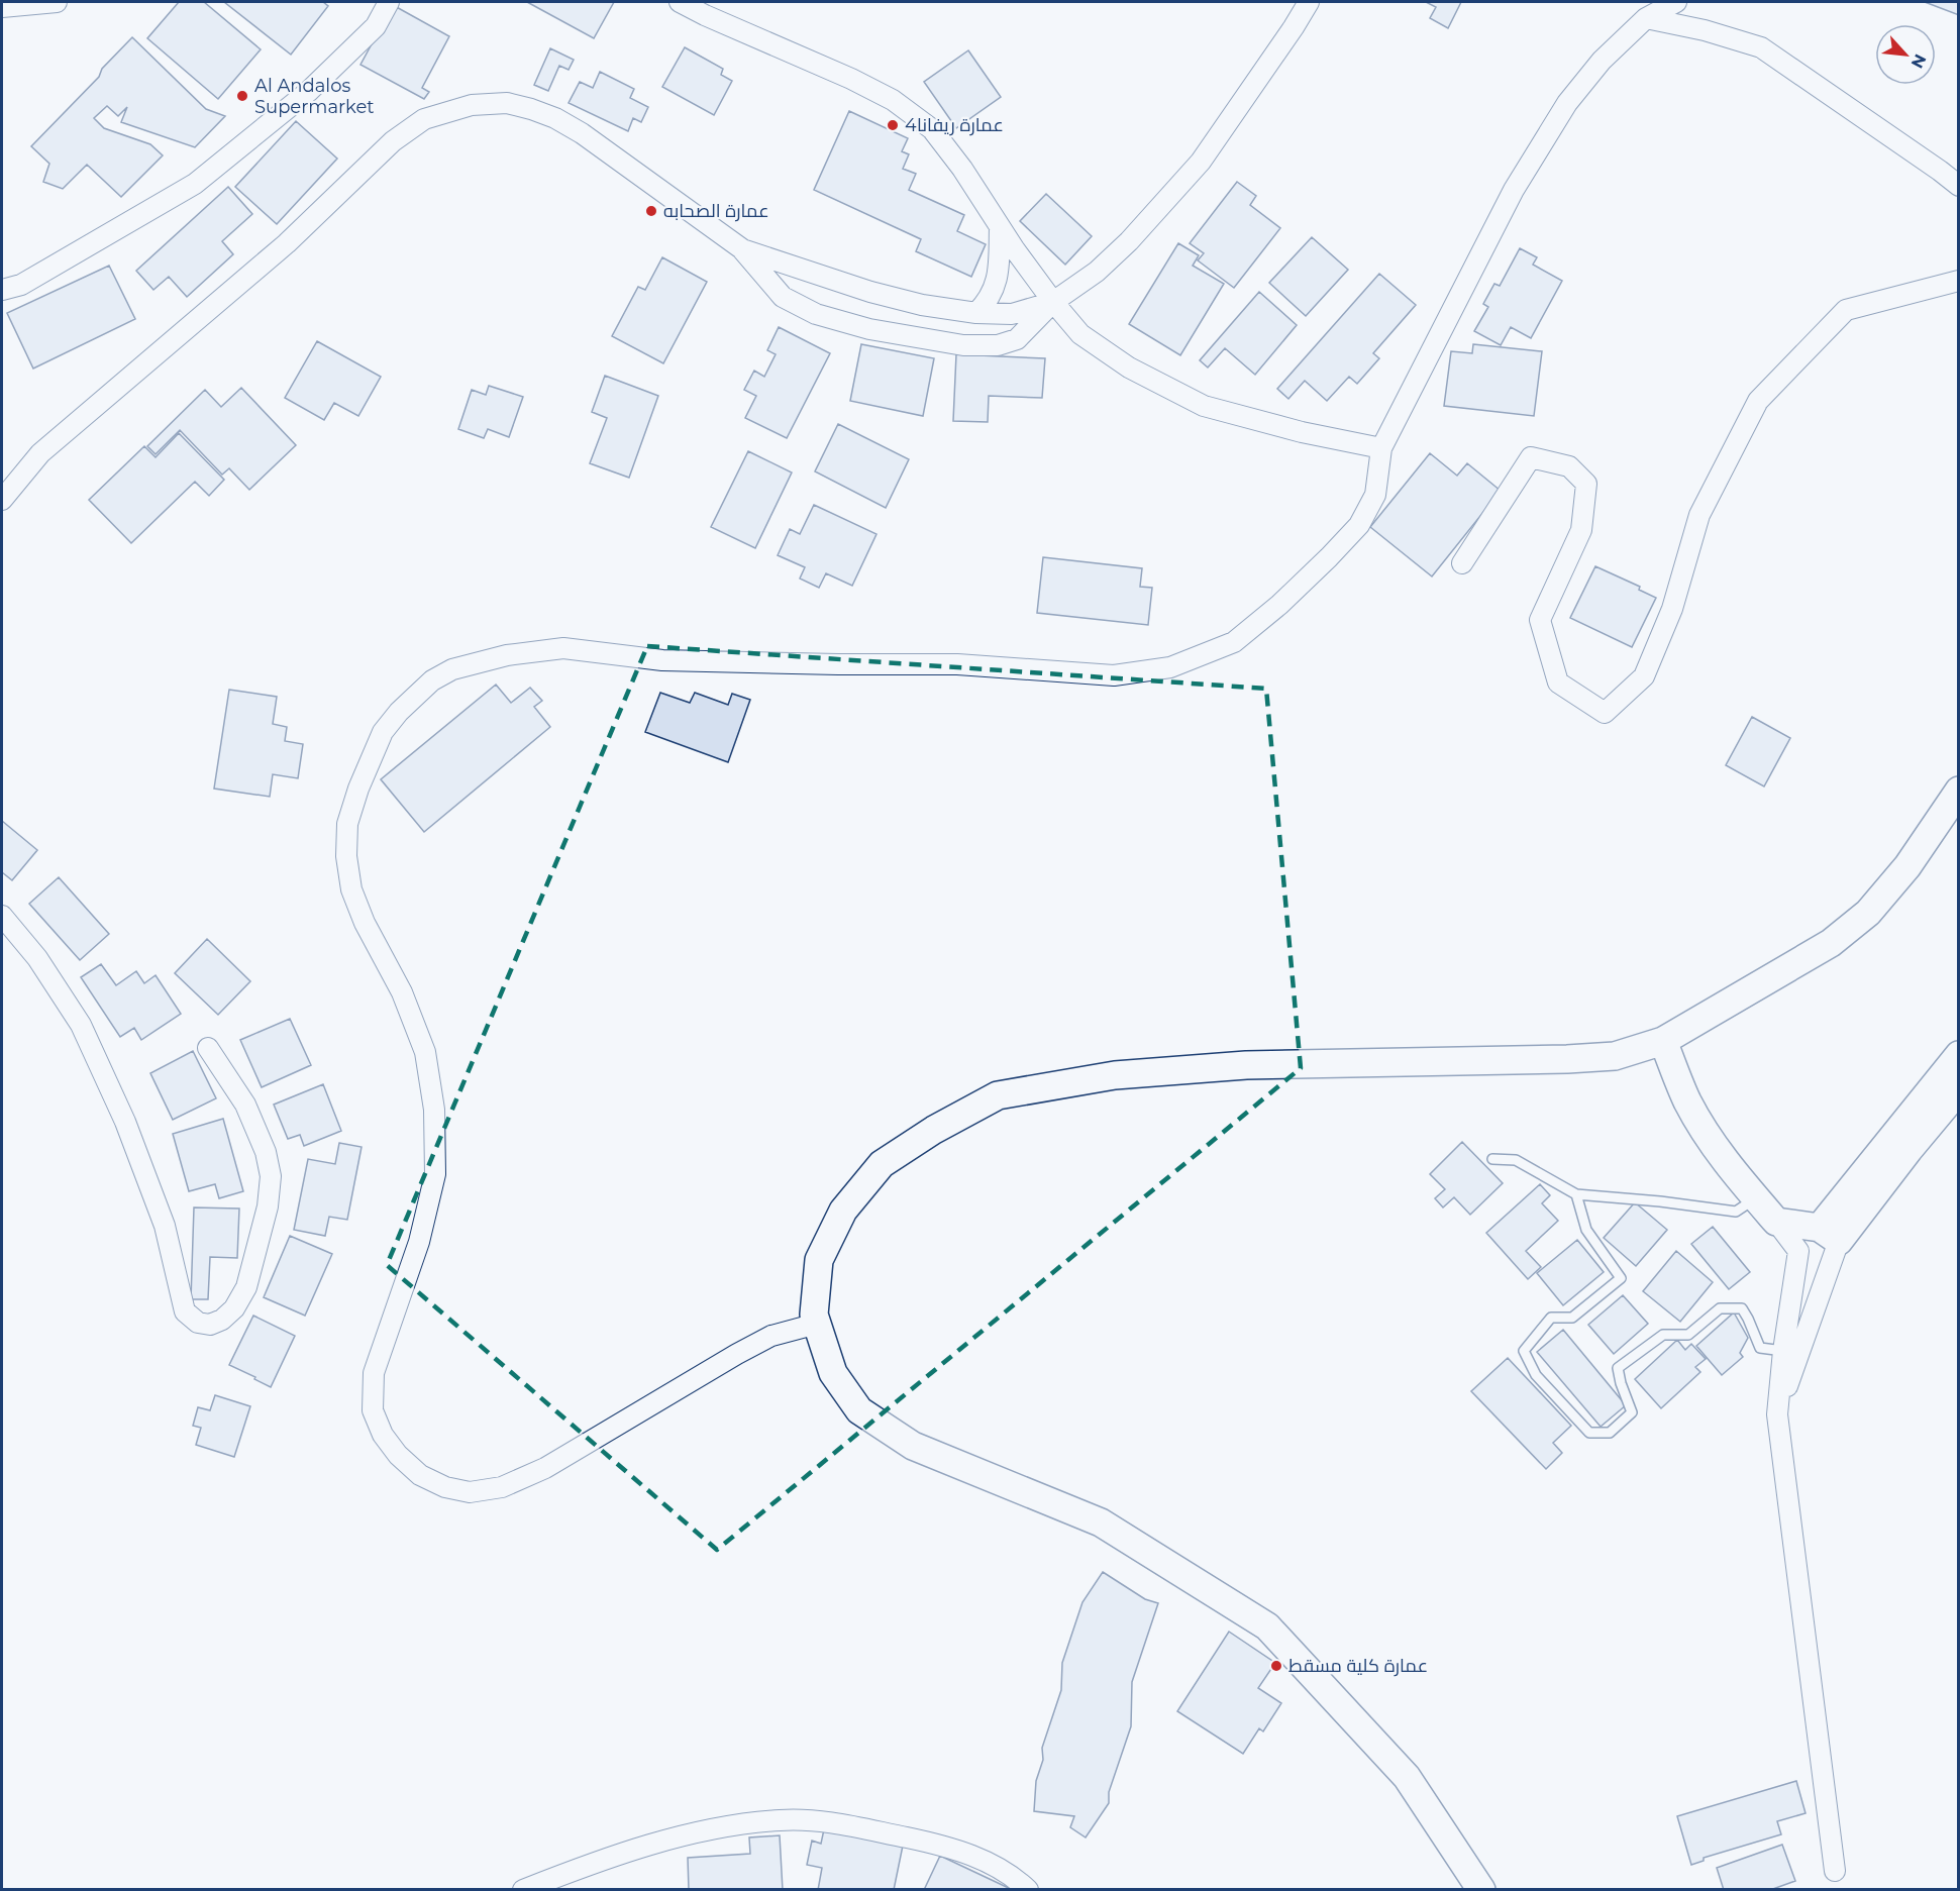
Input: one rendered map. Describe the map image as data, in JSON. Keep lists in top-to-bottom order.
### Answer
{
  "places": [
    "Al Andalos Supermarket",
    "عمارة ريفانا4",
    "عمارة الصحابه",
    "عمارة كلية مسقط"
  ],
  "north": "bottom right"
}
